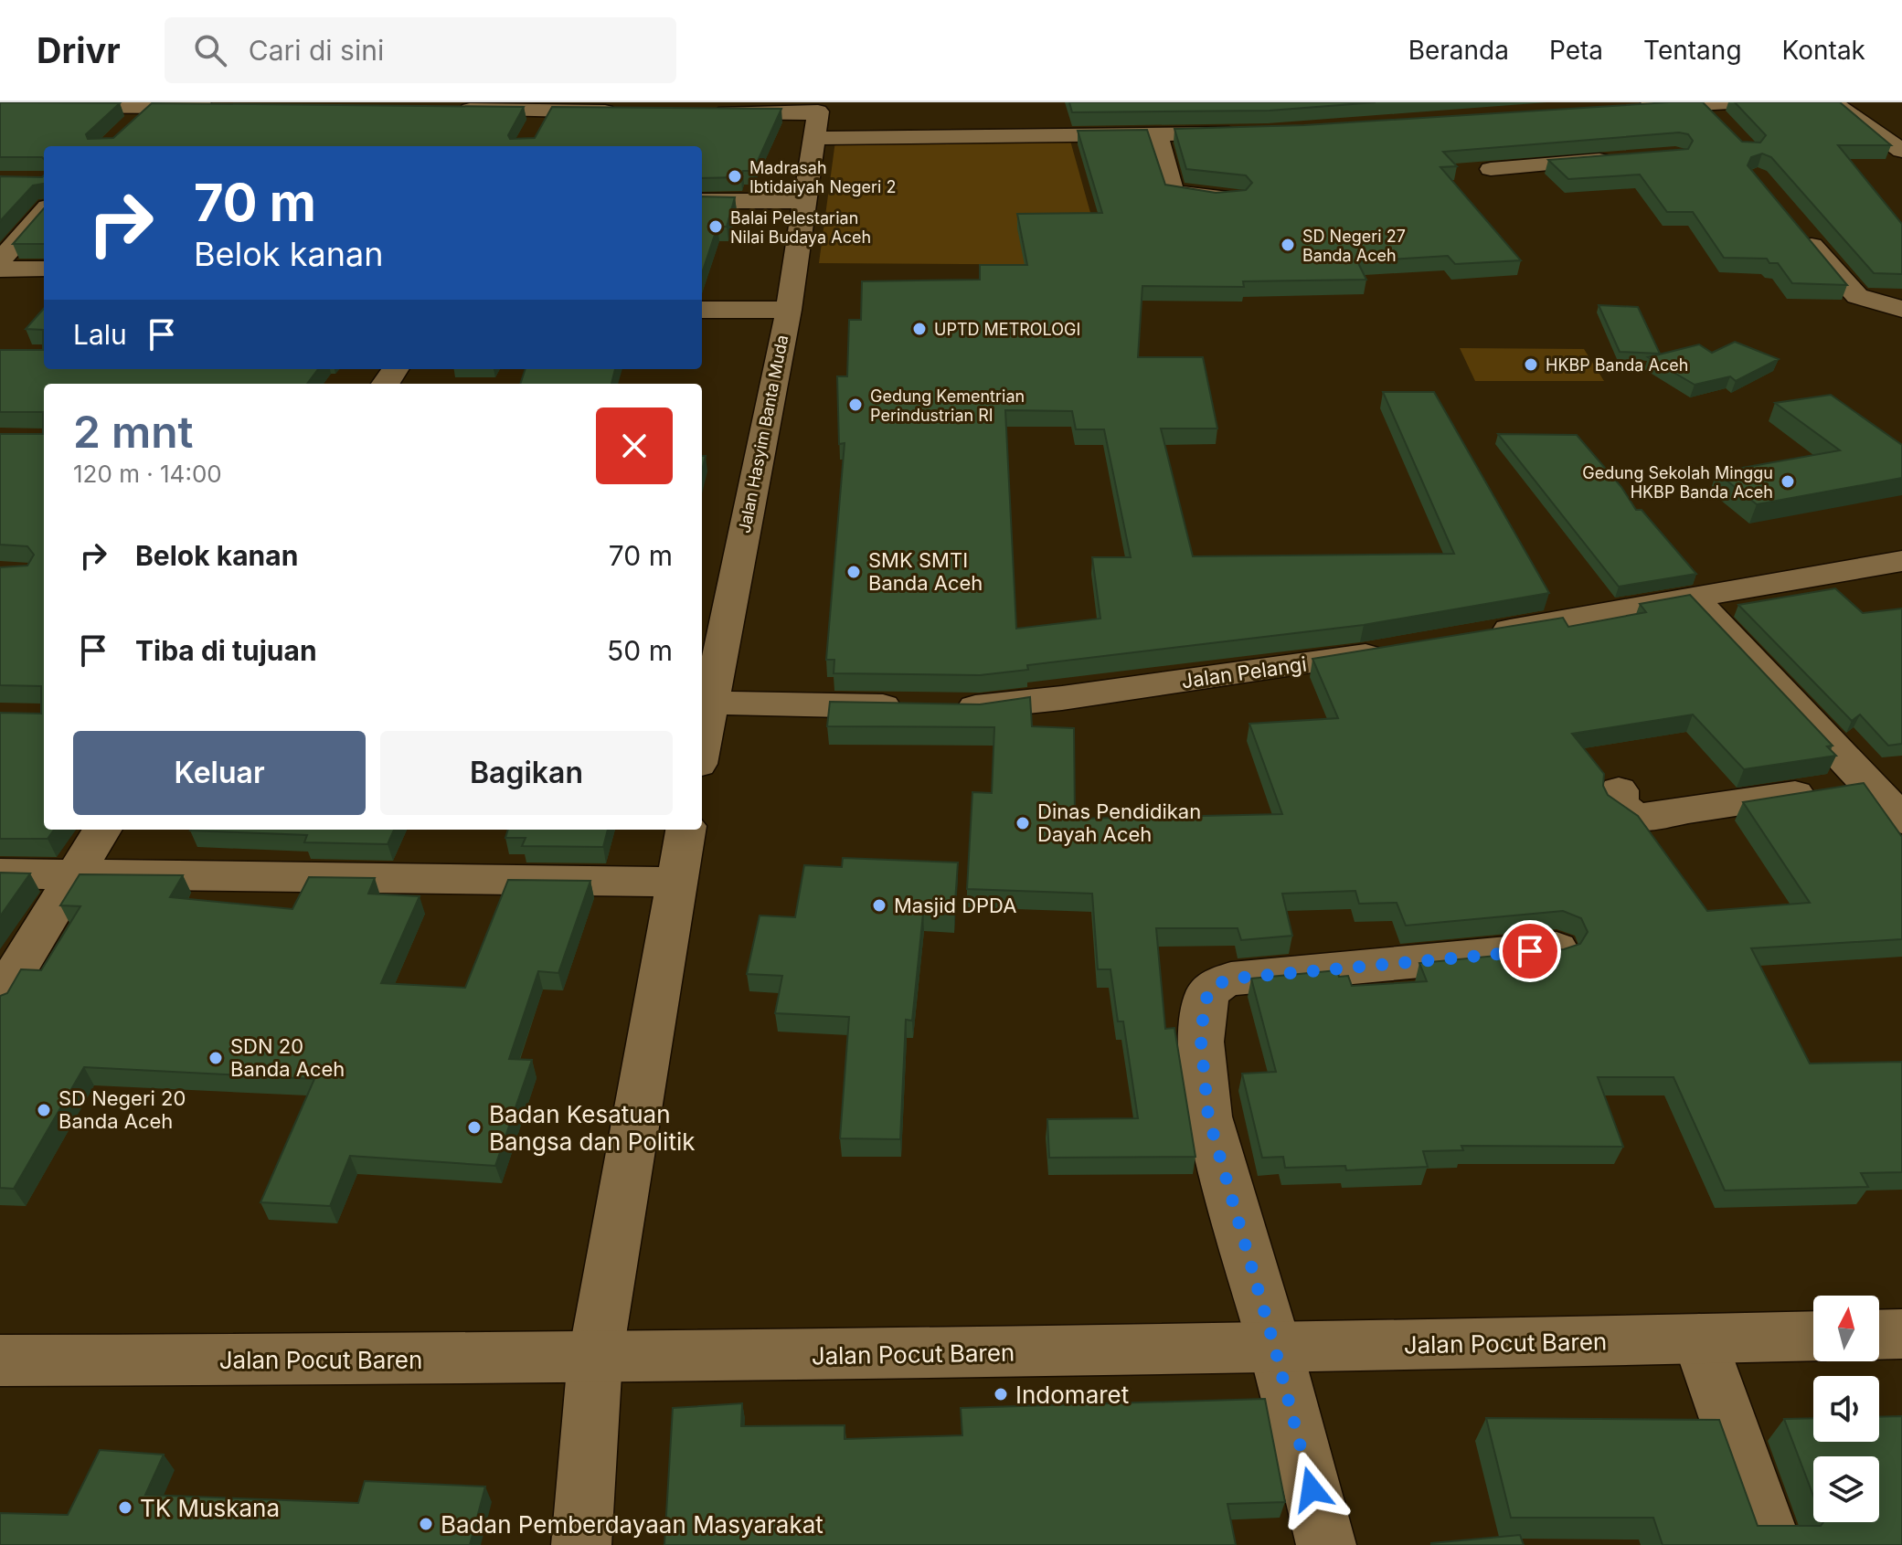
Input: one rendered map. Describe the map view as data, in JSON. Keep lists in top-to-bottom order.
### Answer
{
  "streets": {
    "street": ["Jalan Hasyim Banta Muda", "Jalan Pelangi", "Jalan Pocut Baren"]
  },
  "crossings": [
    ["Jalan Hasyim Banta Muda", "Jalan Pelangi"]
  ],
  "places": [
    "Madrasah Ibtidaiyah Negeri 2",
    "Balai Pelestarian Nilai Budaya Aceh",
    "SD Negeri 27 Banda Aceh",
    "UPTD METROLOGI",
    "HKBP Banda Aceh",
    "Gedung Kementrian Perindustrian RI",
    "Gedung Sekolah Minggu HKBP Banda Aceh",
    "SMK SMTI Banda Aceh",
    "Dinas Pendidikan Dayah Aceh",
    "Masjid DPDA",
    "SDN 20 Banda Aceh",
    "SD Negeri 20 Banda Aceh",
    "Badan Kesatuan Bangsa dan Politik",
    "Indomaret",
    "TK Muskana",
    "Badan Pemberdayaan Masyarakat"
  ],
  "north": "top",
  "page": {
    "header": "Drivr",
    "search": "Cari di sini",
    "nav": [
      "Beranda",
      "Peta",
      "Tentang",
      "Kontak"
    ],
    "turn": ["70 m", "Belok kanan"],
    "then": "Lalu",
    "heading": ["2 mnt", "120 m · 14:00"],
    "list": [
      {
        "name": "Belok kanan",
        "value": "70 m"
      },
      {
        "name": "Tiba di tujuan",
        "value": "50 m"
      }
    ],
    "buttons": ["Keluar", "Bagikan"]
  }
}
